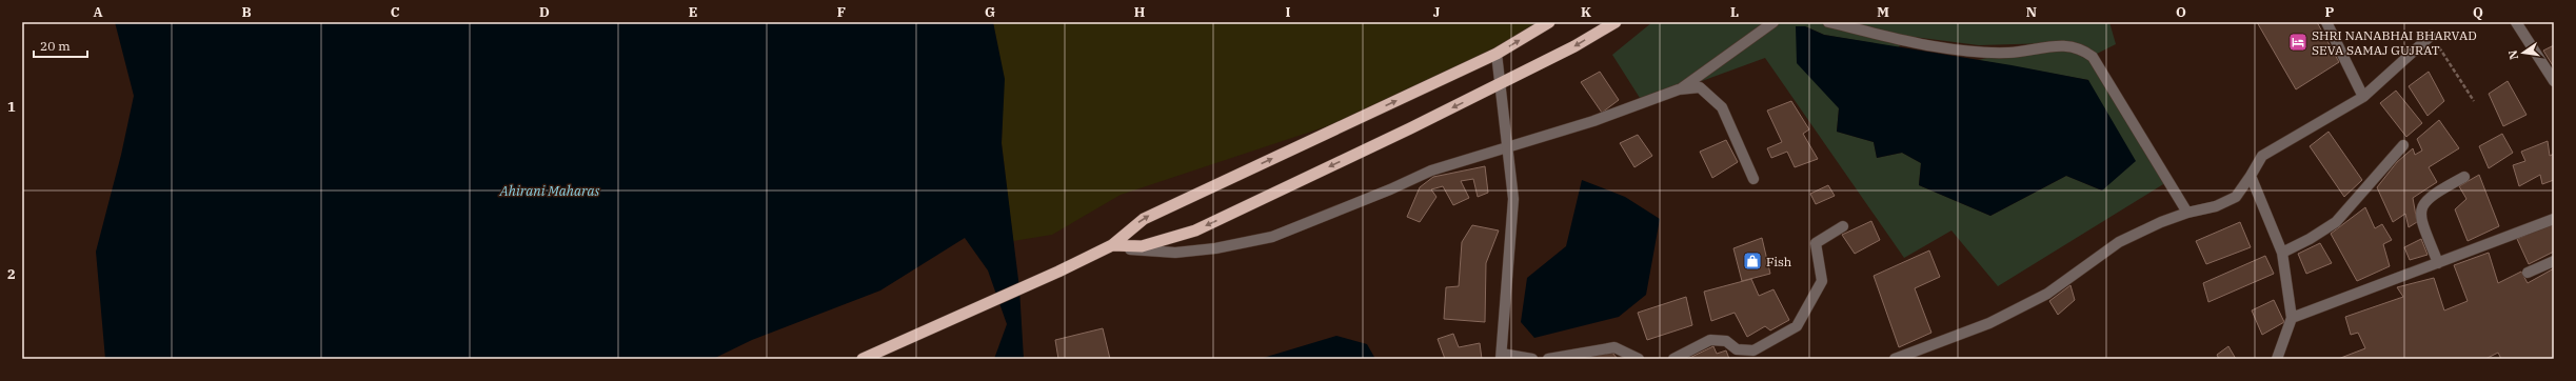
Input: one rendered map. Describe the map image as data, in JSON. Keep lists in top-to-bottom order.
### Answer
{
  "water": ["Ahirani Maharas"],
  "places": {
    "hotel": ["SHRI NANABHAI BHARVAD SEVA SAMAJ GUJRAT"],
    "shop": ["Fish"]
  },
  "scale_bar": "20 m",
  "north": "left",
  "grid": {
    "columns": [
      "A",
      "B",
      "C",
      "D",
      "E",
      "F",
      "G",
      "H",
      "I",
      "J",
      "K",
      "L",
      "M",
      "N",
      "O",
      "P",
      "Q"
    ],
    "rows": ["1", "2"]
  }
}
